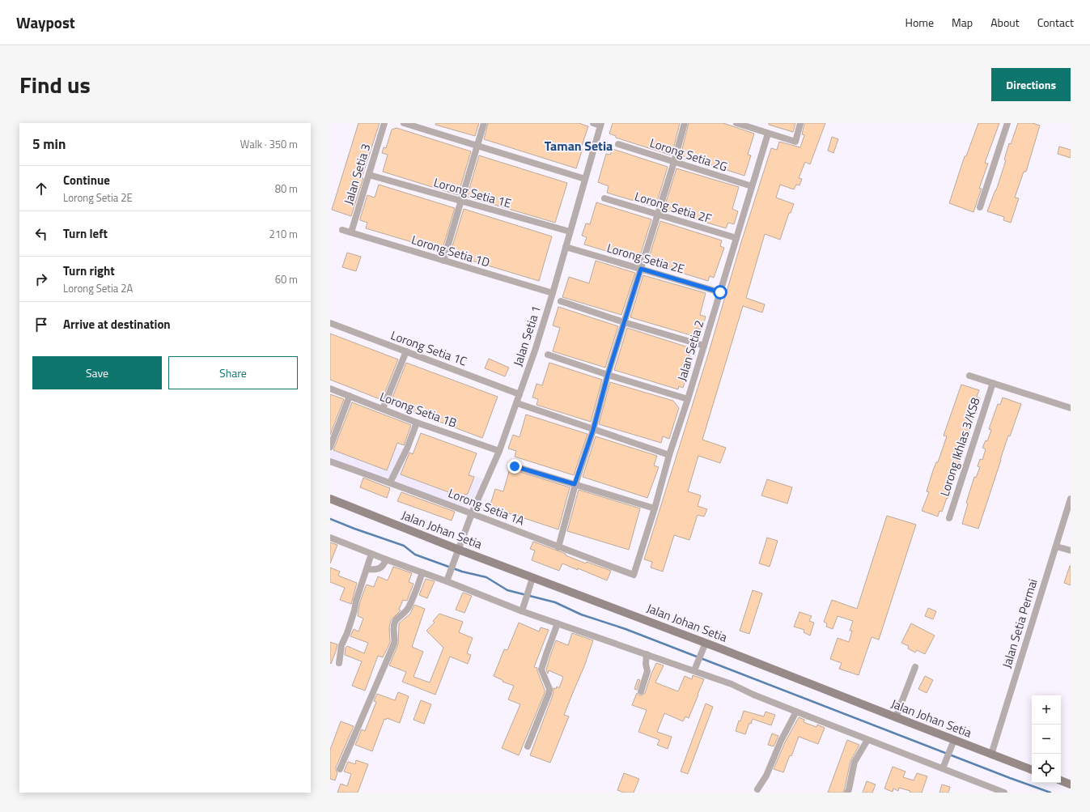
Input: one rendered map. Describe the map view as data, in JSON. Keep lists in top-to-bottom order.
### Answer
{
  "streets": {
    "main road": ["Jalan Johan Setia"],
    "street": [
      "Lorong Setia 2G",
      "Jalan Setia 3",
      "Lorong Setia 1E",
      "Lorong Setia 2F",
      "Lorong Setia 1D",
      "Lorong Setia 2E",
      "Jalan Setia 1",
      "Lorong Setia 1C",
      "Jalan Setia 2",
      "Lorong Setia 1B",
      "Lorong Ikhlas 3/KS8",
      "Lorong Setia 1A",
      "Jalan Setia Permai"
    ]
  },
  "crossings": [
    ["Lorong Setia 2G", "Jalan Setia 2"],
    ["Jalan Setia 3", "Lorong Setia 1E"],
    ["Jalan Setia 3", "Lorong Setia 1D"],
    ["Lorong Setia 1E", "Jalan Setia 1"],
    ["Lorong Setia 2F", "Jalan Setia 2"],
    ["Lorong Setia 1D", "Jalan Setia 1"],
    ["Lorong Setia 2E", "Jalan Setia 1"],
    ["Lorong Setia 2E", "Jalan Setia 2"],
    ["Jalan Setia 1", "Lorong Setia 1C"],
    ["Jalan Setia 1", "Lorong Setia 1B"],
    ["Jalan Setia 1", "Lorong Setia 1A"],
    ["Jalan Setia 1", "Jalan Johan Setia"],
    ["Jalan Setia 2", "Lorong Setia 1A"],
    ["Jalan Johan Setia", "Jalan Setia Permai"]
  ],
  "districts": ["Taman Setia"],
  "page": {
    "header": "Waypost",
    "nav": [
      "Home",
      "Map",
      "About",
      "Contact"
    ],
    "title": "Find us",
    "buttons": [
      "Directions",
      ["Save", "Share"]
    ],
    "heading": ["5 min", "Walk · 350 m"],
    "list": [
      ["Continue", "Lorong Setia 2E", "80 m"],
      ["Turn left", "210 m"],
      ["Turn right", "Lorong Setia 2A", "60 m"],
      "Arrive at destination"
    ],
    "map_buttons": ["+", "−"]
  }
}
